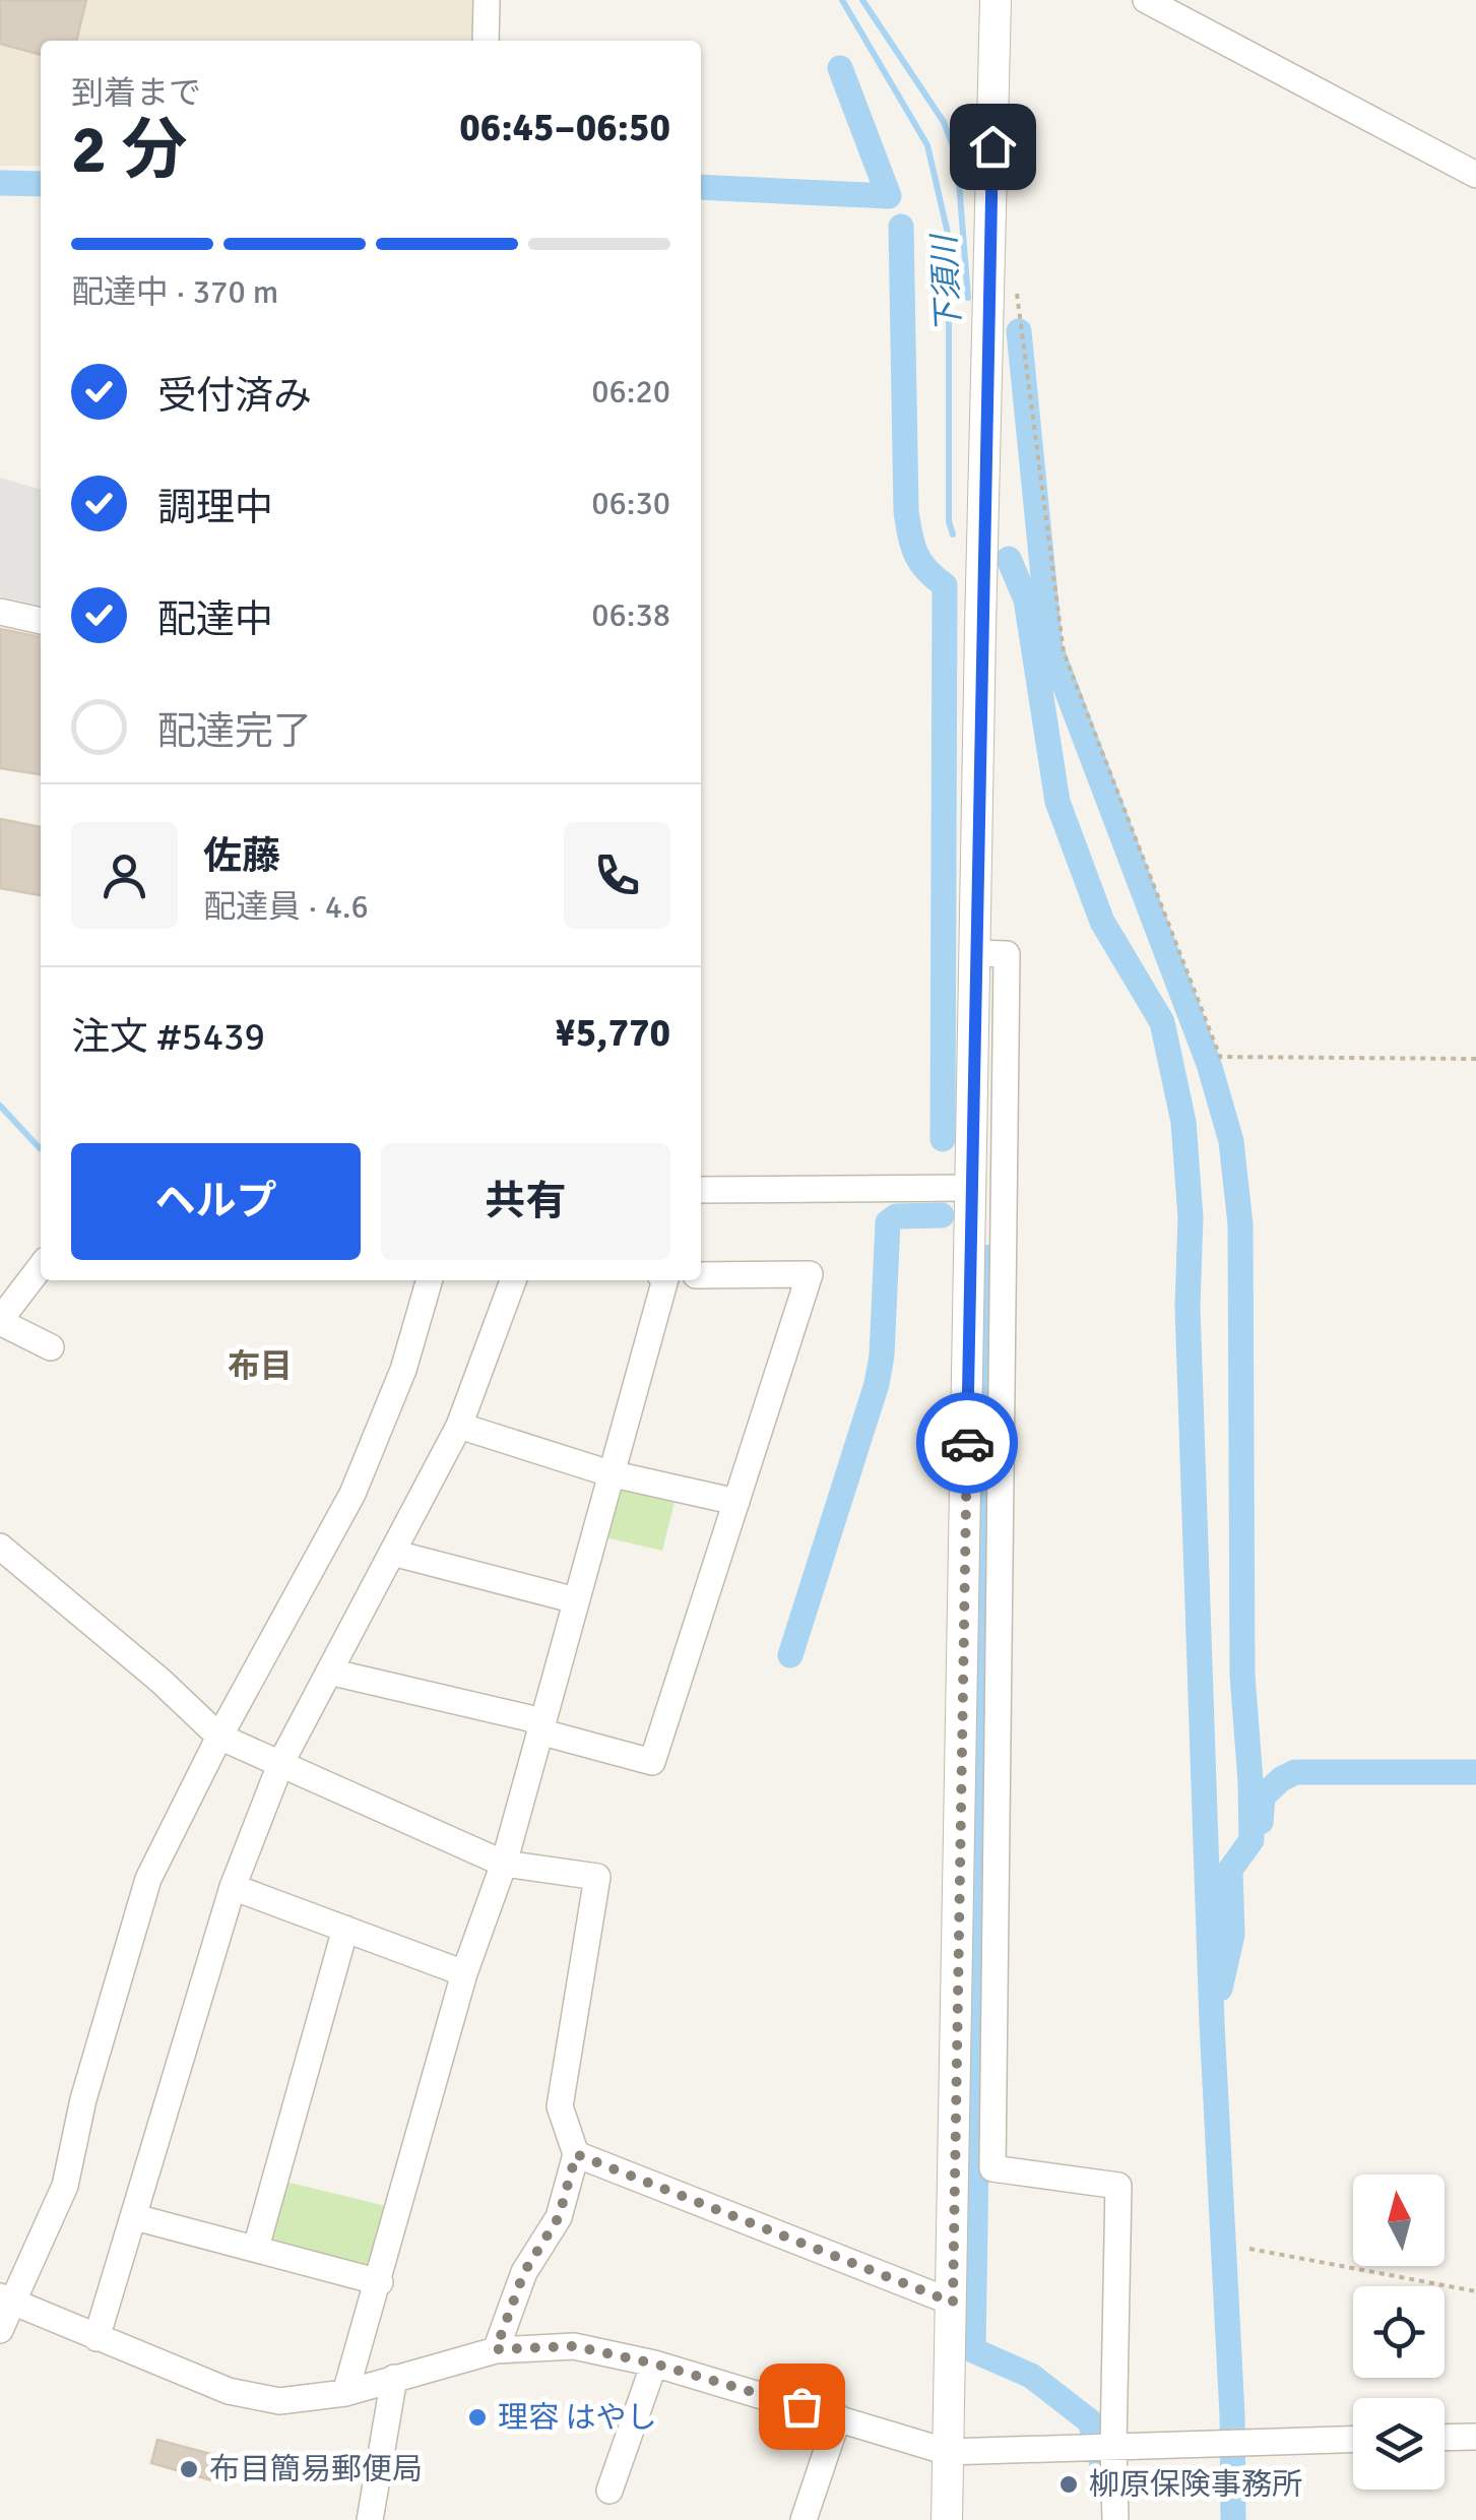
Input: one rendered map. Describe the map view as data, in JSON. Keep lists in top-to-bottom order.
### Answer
{
  "districts": ["布目"],
  "water": ["下須川"],
  "places": ["理容 はやし", "布目簡易郵便局", "柳原保険事務所"],
  "north": "top",
  "page": {
    "heading": ["2 分", "到着まで", "06:45–06:50"],
    "panel": [
      "佐藤",
      "配達員 · 4.6",
      "注文 #5439",
      "¥5,770"
    ],
    "bar": "配達中 · 370 m",
    "list": [
      ["受付済み", "06:20"],
      ["調理中", "06:30"],
      ["配達中", "06:38"],
      "配達完了"
    ],
    "buttons": ["ヘルプ", "共有"]
  }
}
